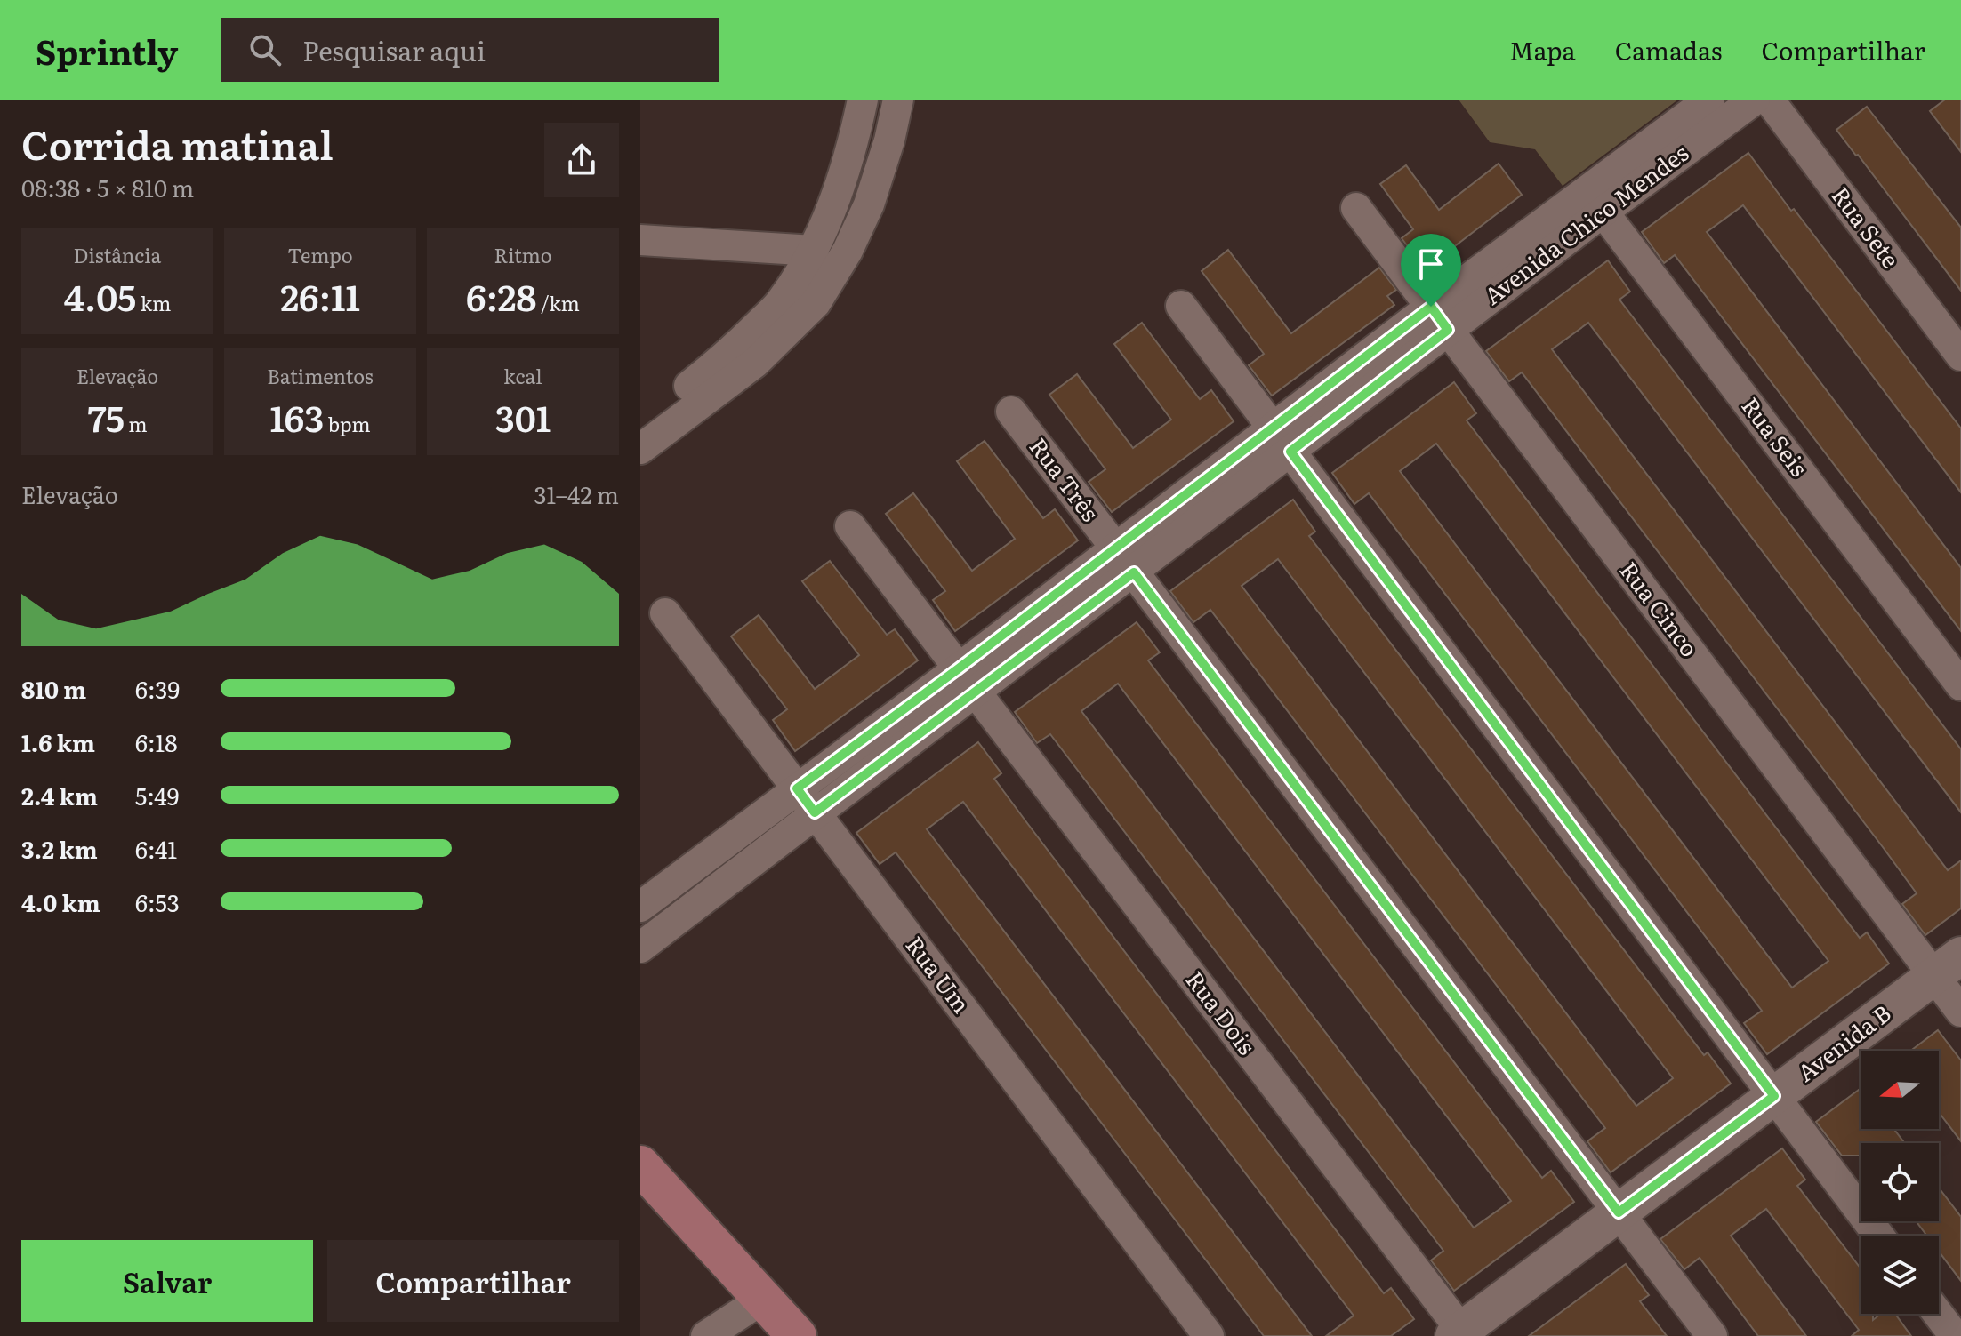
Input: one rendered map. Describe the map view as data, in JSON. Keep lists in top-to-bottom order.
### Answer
{
  "streets": {
    "street": [
      "Avenida Chico Mendes",
      "Rua Sete",
      "Rua Seis",
      "Rua Três",
      "Rua Cinco",
      "Rua Um",
      "Rua Dois",
      "Avenida B"
    ]
  },
  "crossings": [
    ["Avenida Chico Mendes", "Rua Seis"],
    ["Avenida Chico Mendes", "Rua Três"],
    ["Avenida Chico Mendes", "Rua Cinco"],
    ["Avenida Chico Mendes", "Rua Um"],
    ["Avenida Chico Mendes", "Rua Dois"],
    ["Rua Cinco", "Avenida B"],
    ["Rua Dois", "Avenida B"]
  ],
  "north": "left",
  "page": {
    "header": "Sprintly",
    "search": "Pesquisar aqui",
    "nav": ["Mapa", "Camadas", "Compartilhar"],
    "heading": ["Corrida matinal", "08:38 · 5 × 810 m"],
    "stats": [
      ["Distância", "4.05 km"],
      ["Tempo", "26:11"],
      ["Ritmo", "6:28 /km"],
      ["Elevação", "75 m"],
      ["Batimentos", "163 bpm"],
      ["kcal", "301"]
    ],
    "chart": ["Elevação", "31–42 m"],
    "list": [
      {
        "name": "810 m",
        "note": "6:39"
      },
      {
        "name": "1.6 km",
        "note": "6:18"
      },
      {
        "name": "2.4 km",
        "note": "5:49"
      },
      {
        "name": "3.2 km",
        "note": "6:41"
      },
      {
        "name": "4.0 km",
        "note": "6:53"
      }
    ],
    "buttons": ["Salvar", "Compartilhar"]
  }
}
